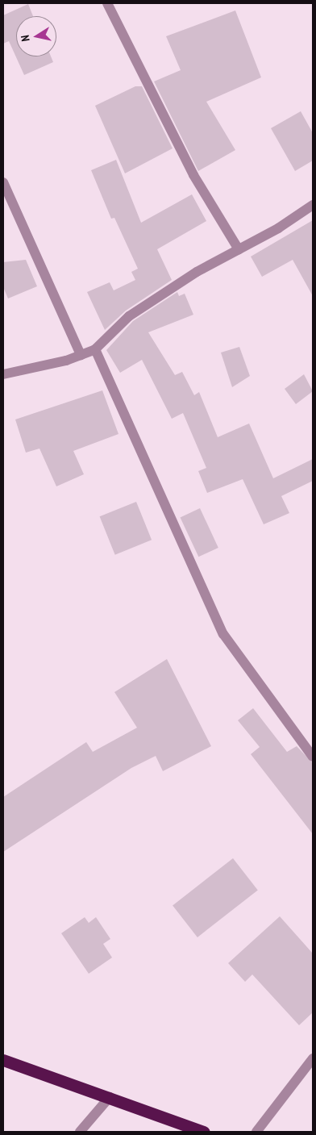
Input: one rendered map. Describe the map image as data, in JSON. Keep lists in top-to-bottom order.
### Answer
{
  "north": "left"
}
